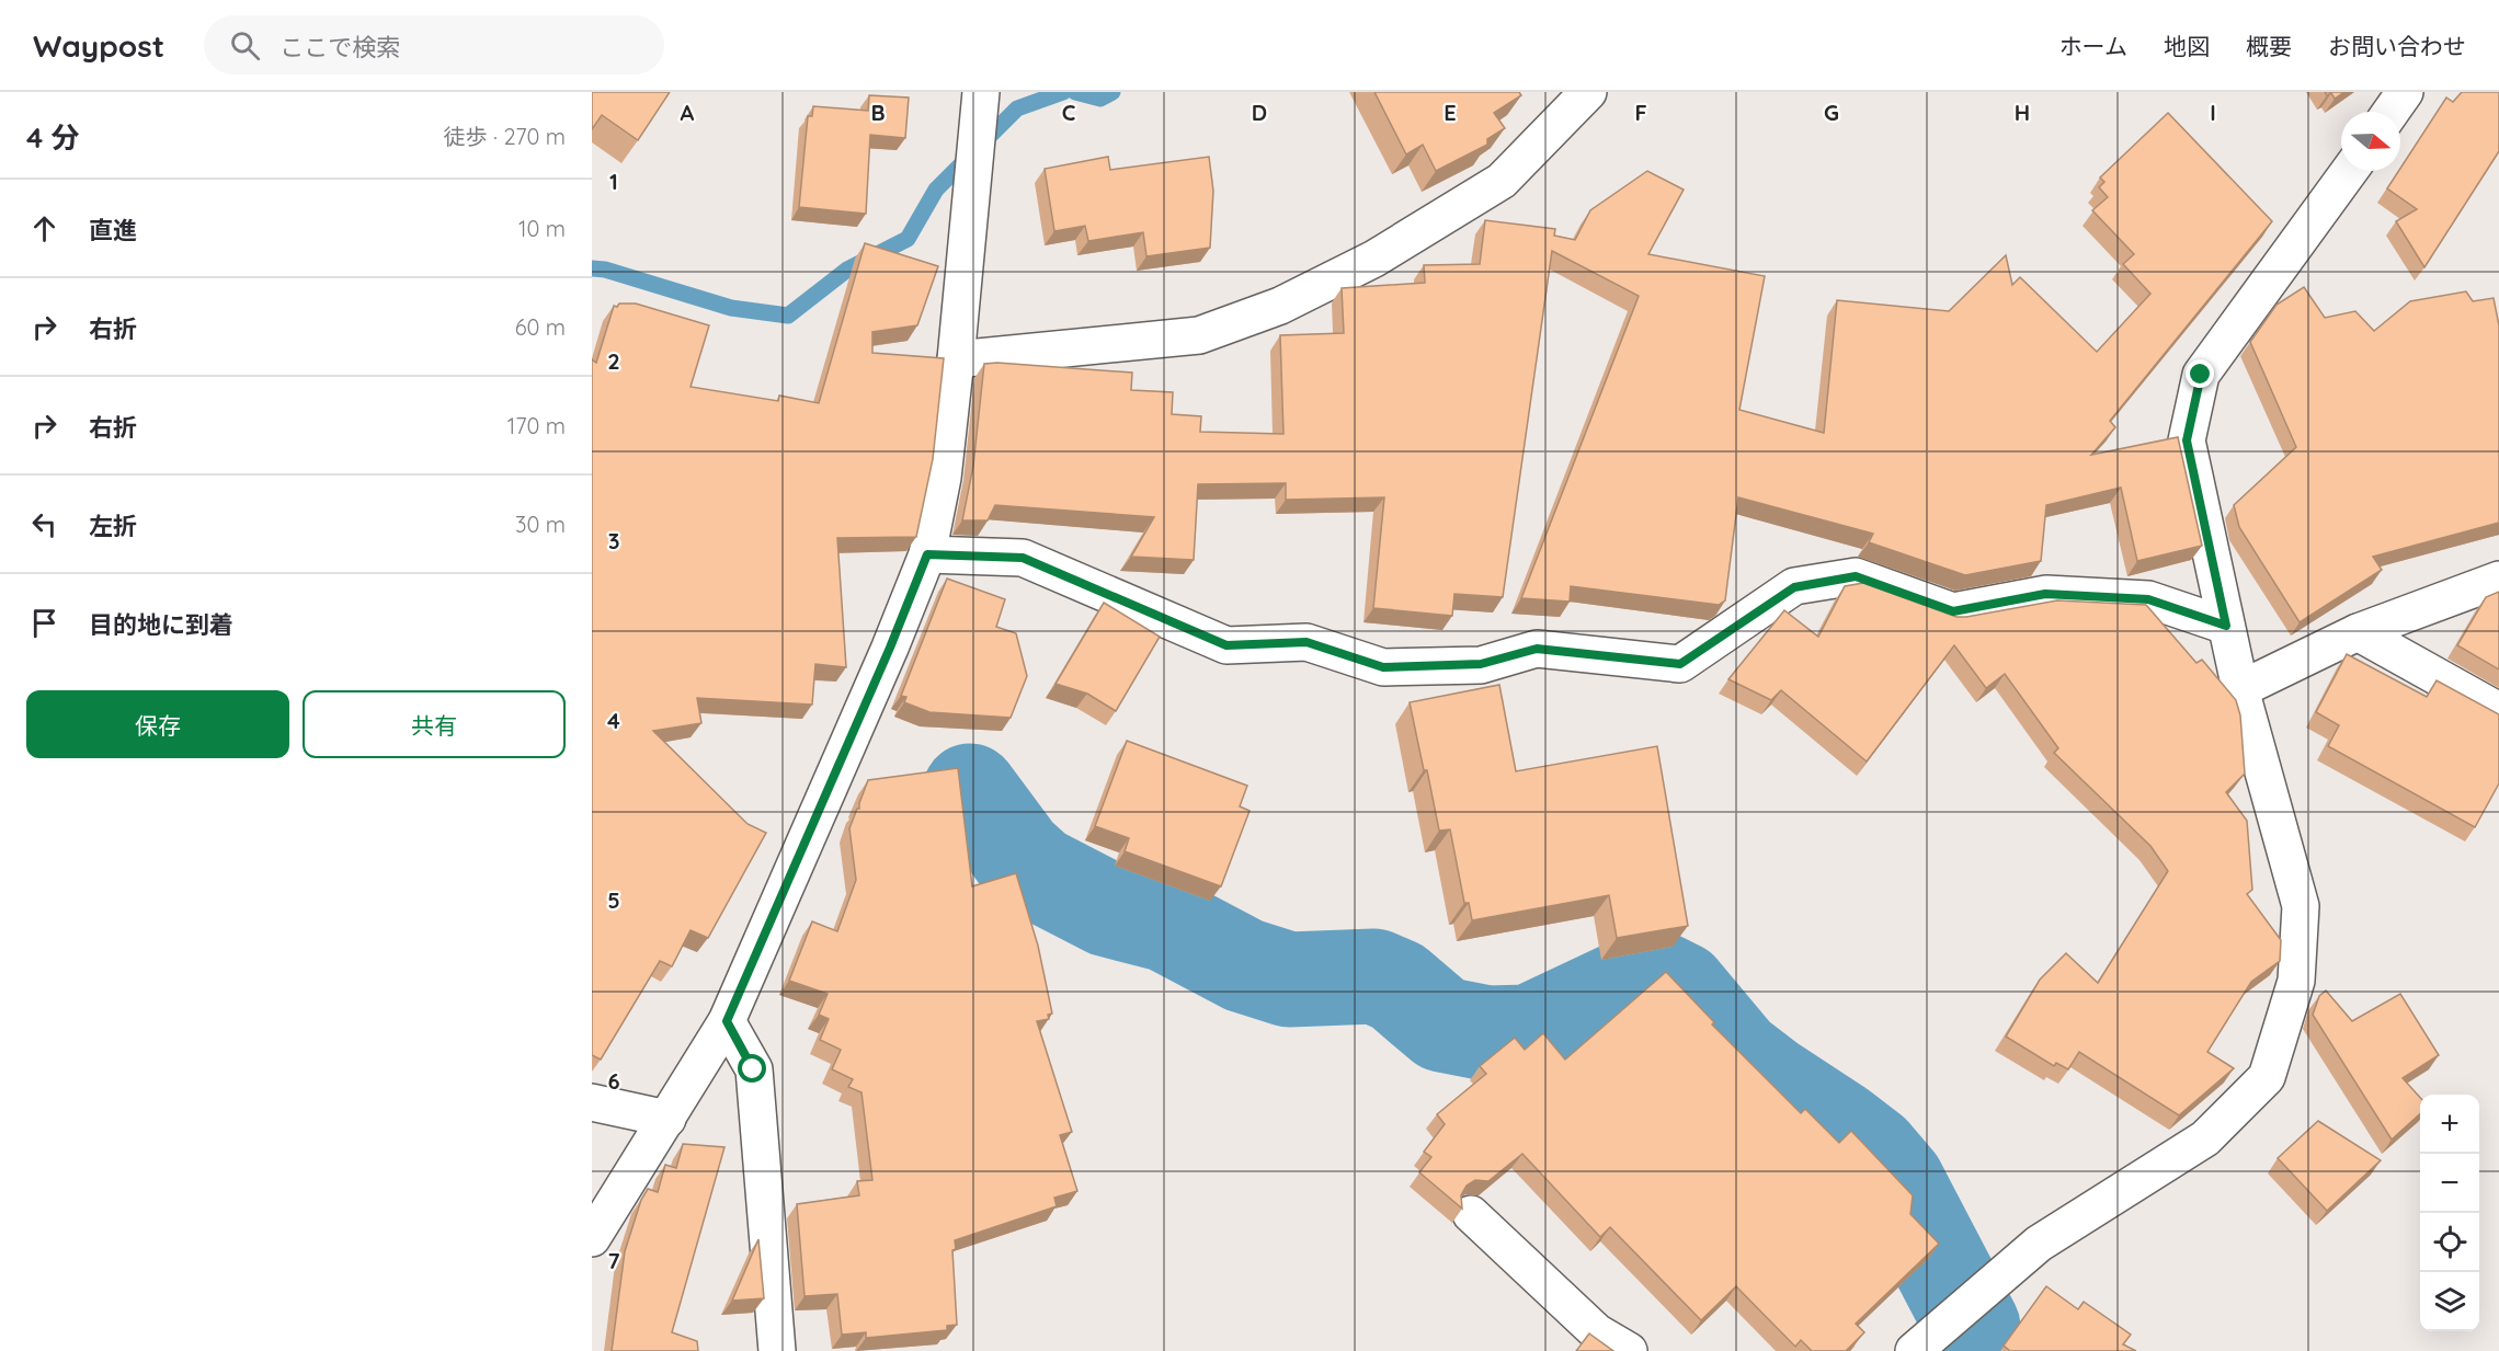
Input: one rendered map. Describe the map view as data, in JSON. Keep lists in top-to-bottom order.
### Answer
{
  "north": "right",
  "page": {
    "header": "Waypost",
    "search": "ここで検索",
    "nav": [
      "ホーム",
      "地図",
      "概要",
      "お問い合わせ"
    ],
    "heading": ["4 分", "徒歩 · 270 m"],
    "list": [
      ["直進", "10 m"],
      ["右折", "60 m"],
      ["右折", "170 m"],
      ["左折", "30 m"],
      "目的地に到着"
    ],
    "buttons": ["保存", "共有"],
    "map_buttons": ["+", "−"]
  },
  "grid": {
    "columns": [
      "A",
      "B",
      "C",
      "D",
      "E",
      "F",
      "G",
      "H",
      "I"
    ],
    "rows": [
      "1",
      "2",
      "3",
      "4",
      "5",
      "6",
      "7"
    ]
  }
}
